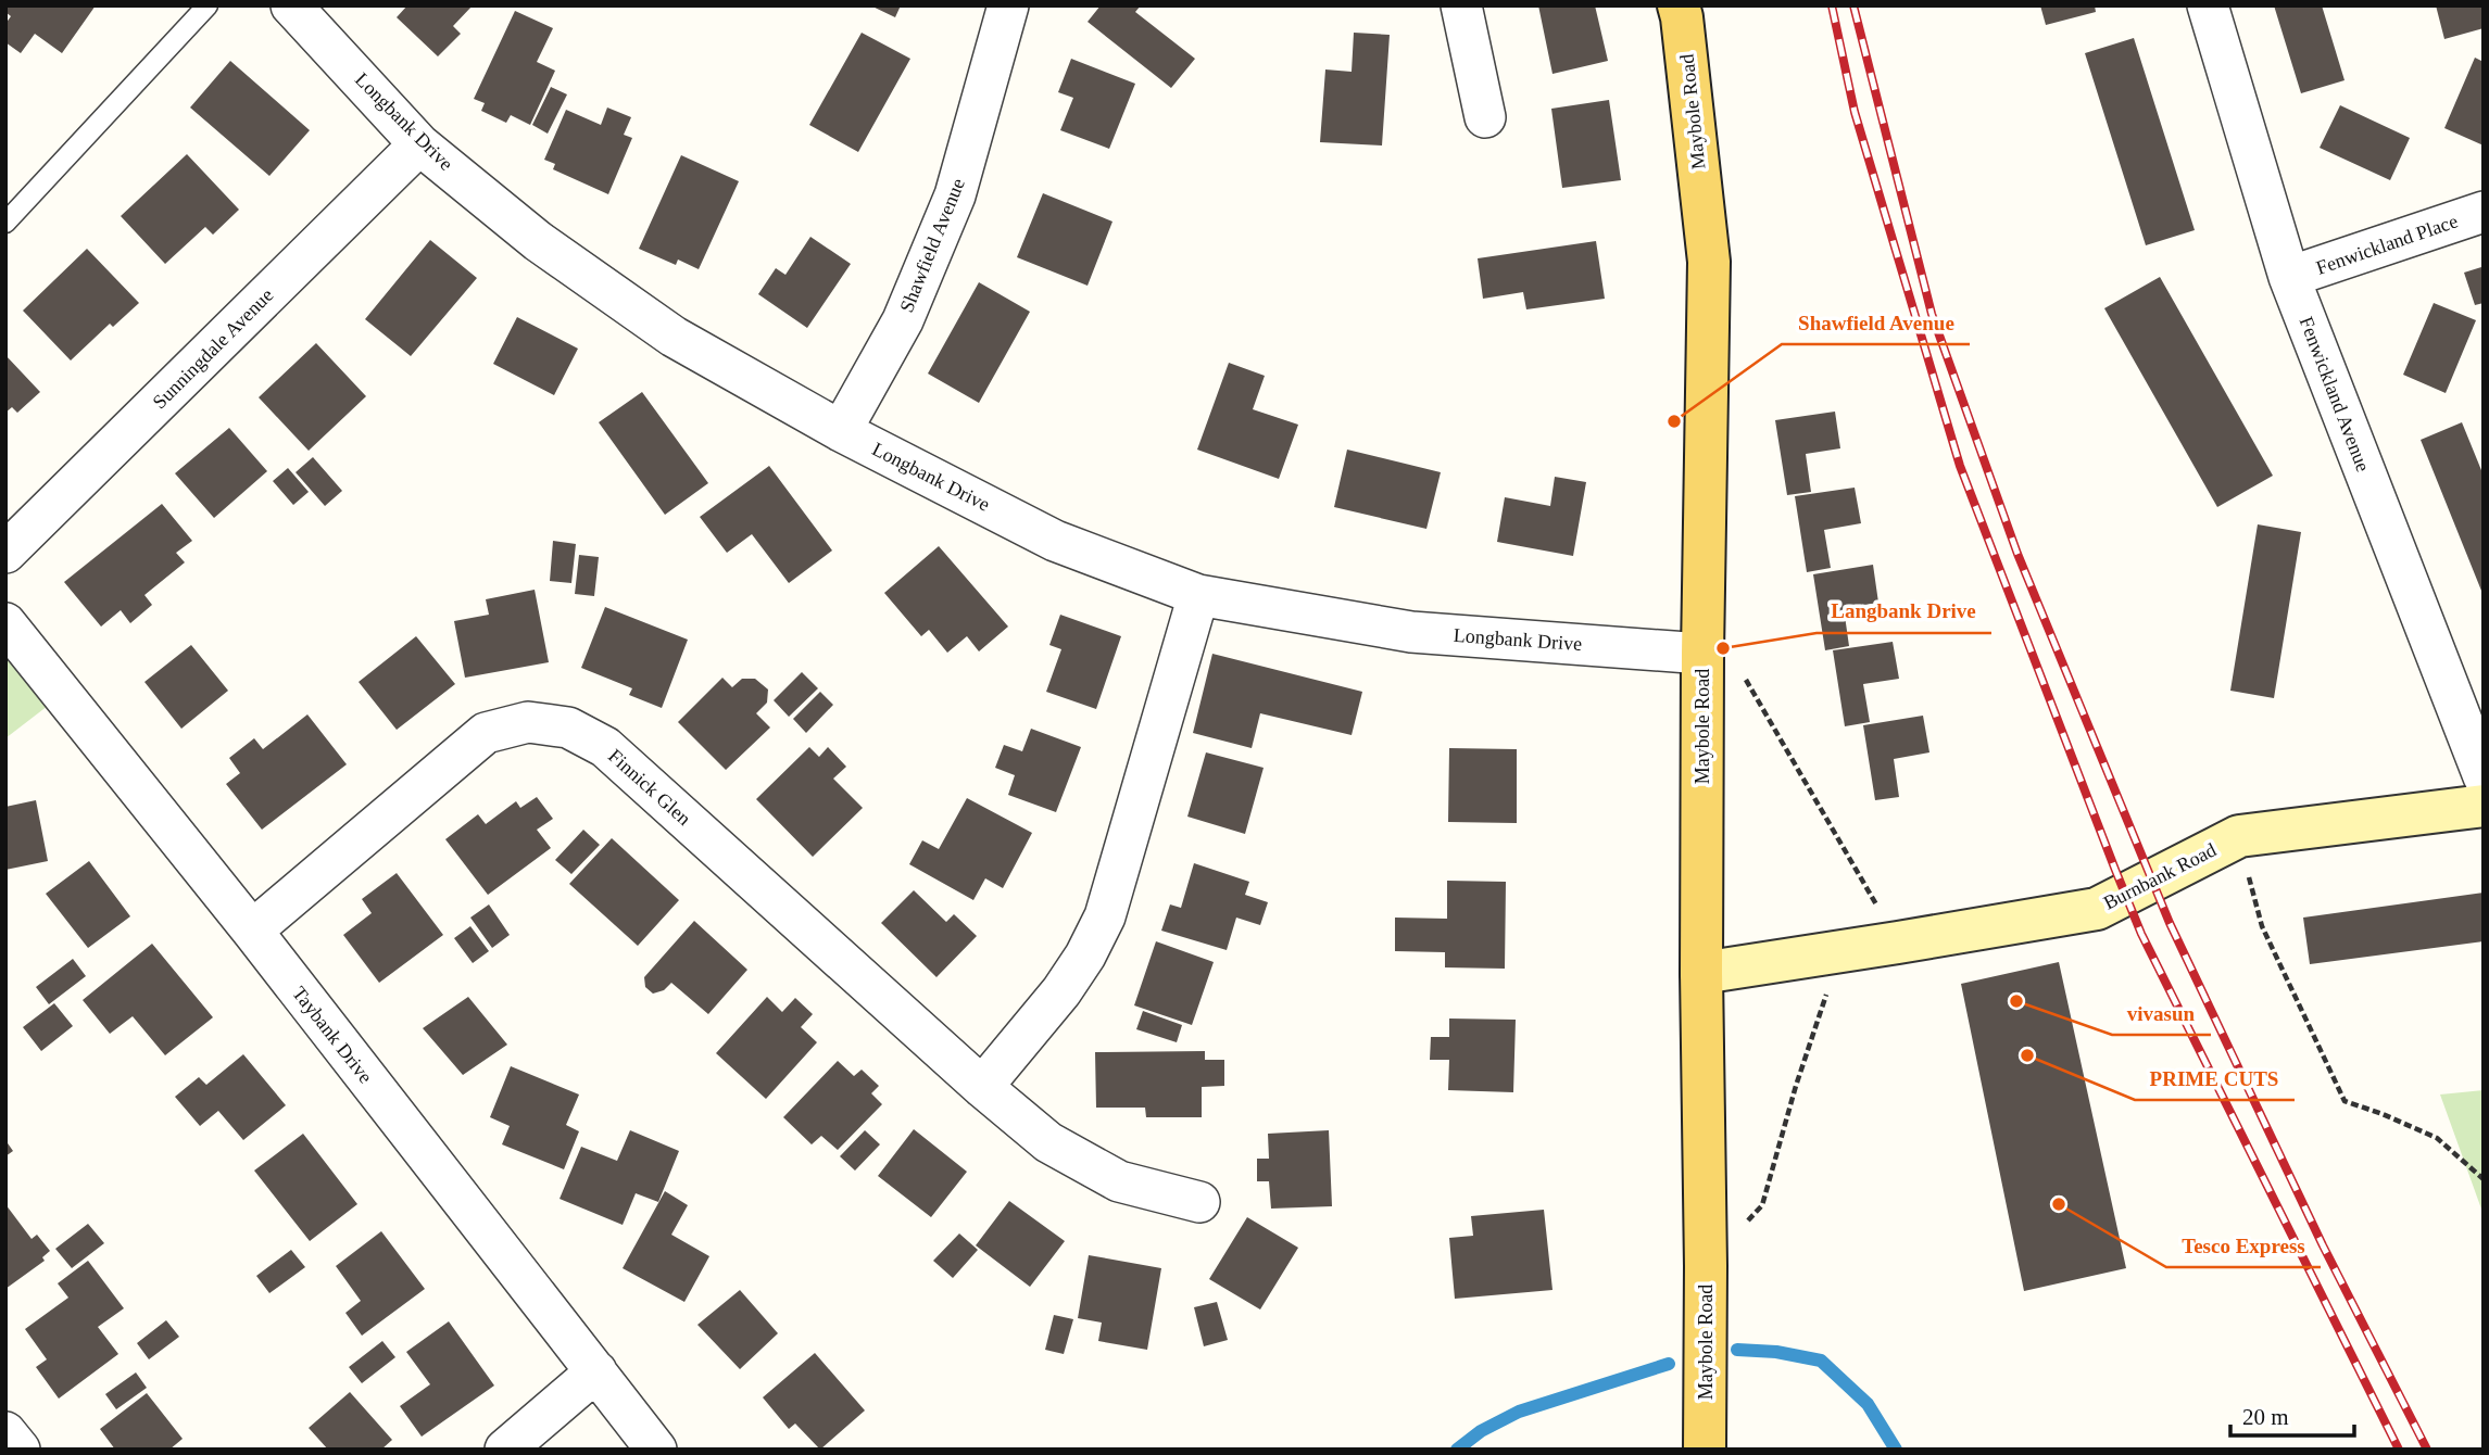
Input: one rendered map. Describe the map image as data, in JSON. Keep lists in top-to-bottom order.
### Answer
{
  "streets": {
    "main road": ["Maybole Road"],
    "street": [
      "Longbank Drive",
      "Fenwickland Place",
      "Shawfield Avenue",
      "Sunningdale Avenue",
      "Fenwickland Avenue",
      "Finnick Glen",
      "Burnbank Road",
      "Taybank Drive"
    ]
  },
  "crossings": [
    ["Maybole Road", "Longbank Drive"],
    ["Maybole Road", "Burnbank Road"],
    ["Longbank Drive", "Shawfield Avenue"],
    ["Longbank Drive", "Sunningdale Avenue"],
    ["Fenwickland Place", "Fenwickland Avenue"],
    ["Finnick Glen", "Taybank Drive"]
  ],
  "places": [
    "Shawfield Avenue",
    "Langbank Drive",
    "vivasun",
    "PRIME CUTS",
    "Tesco Express"
  ],
  "scale_bar": "20 m"
}
